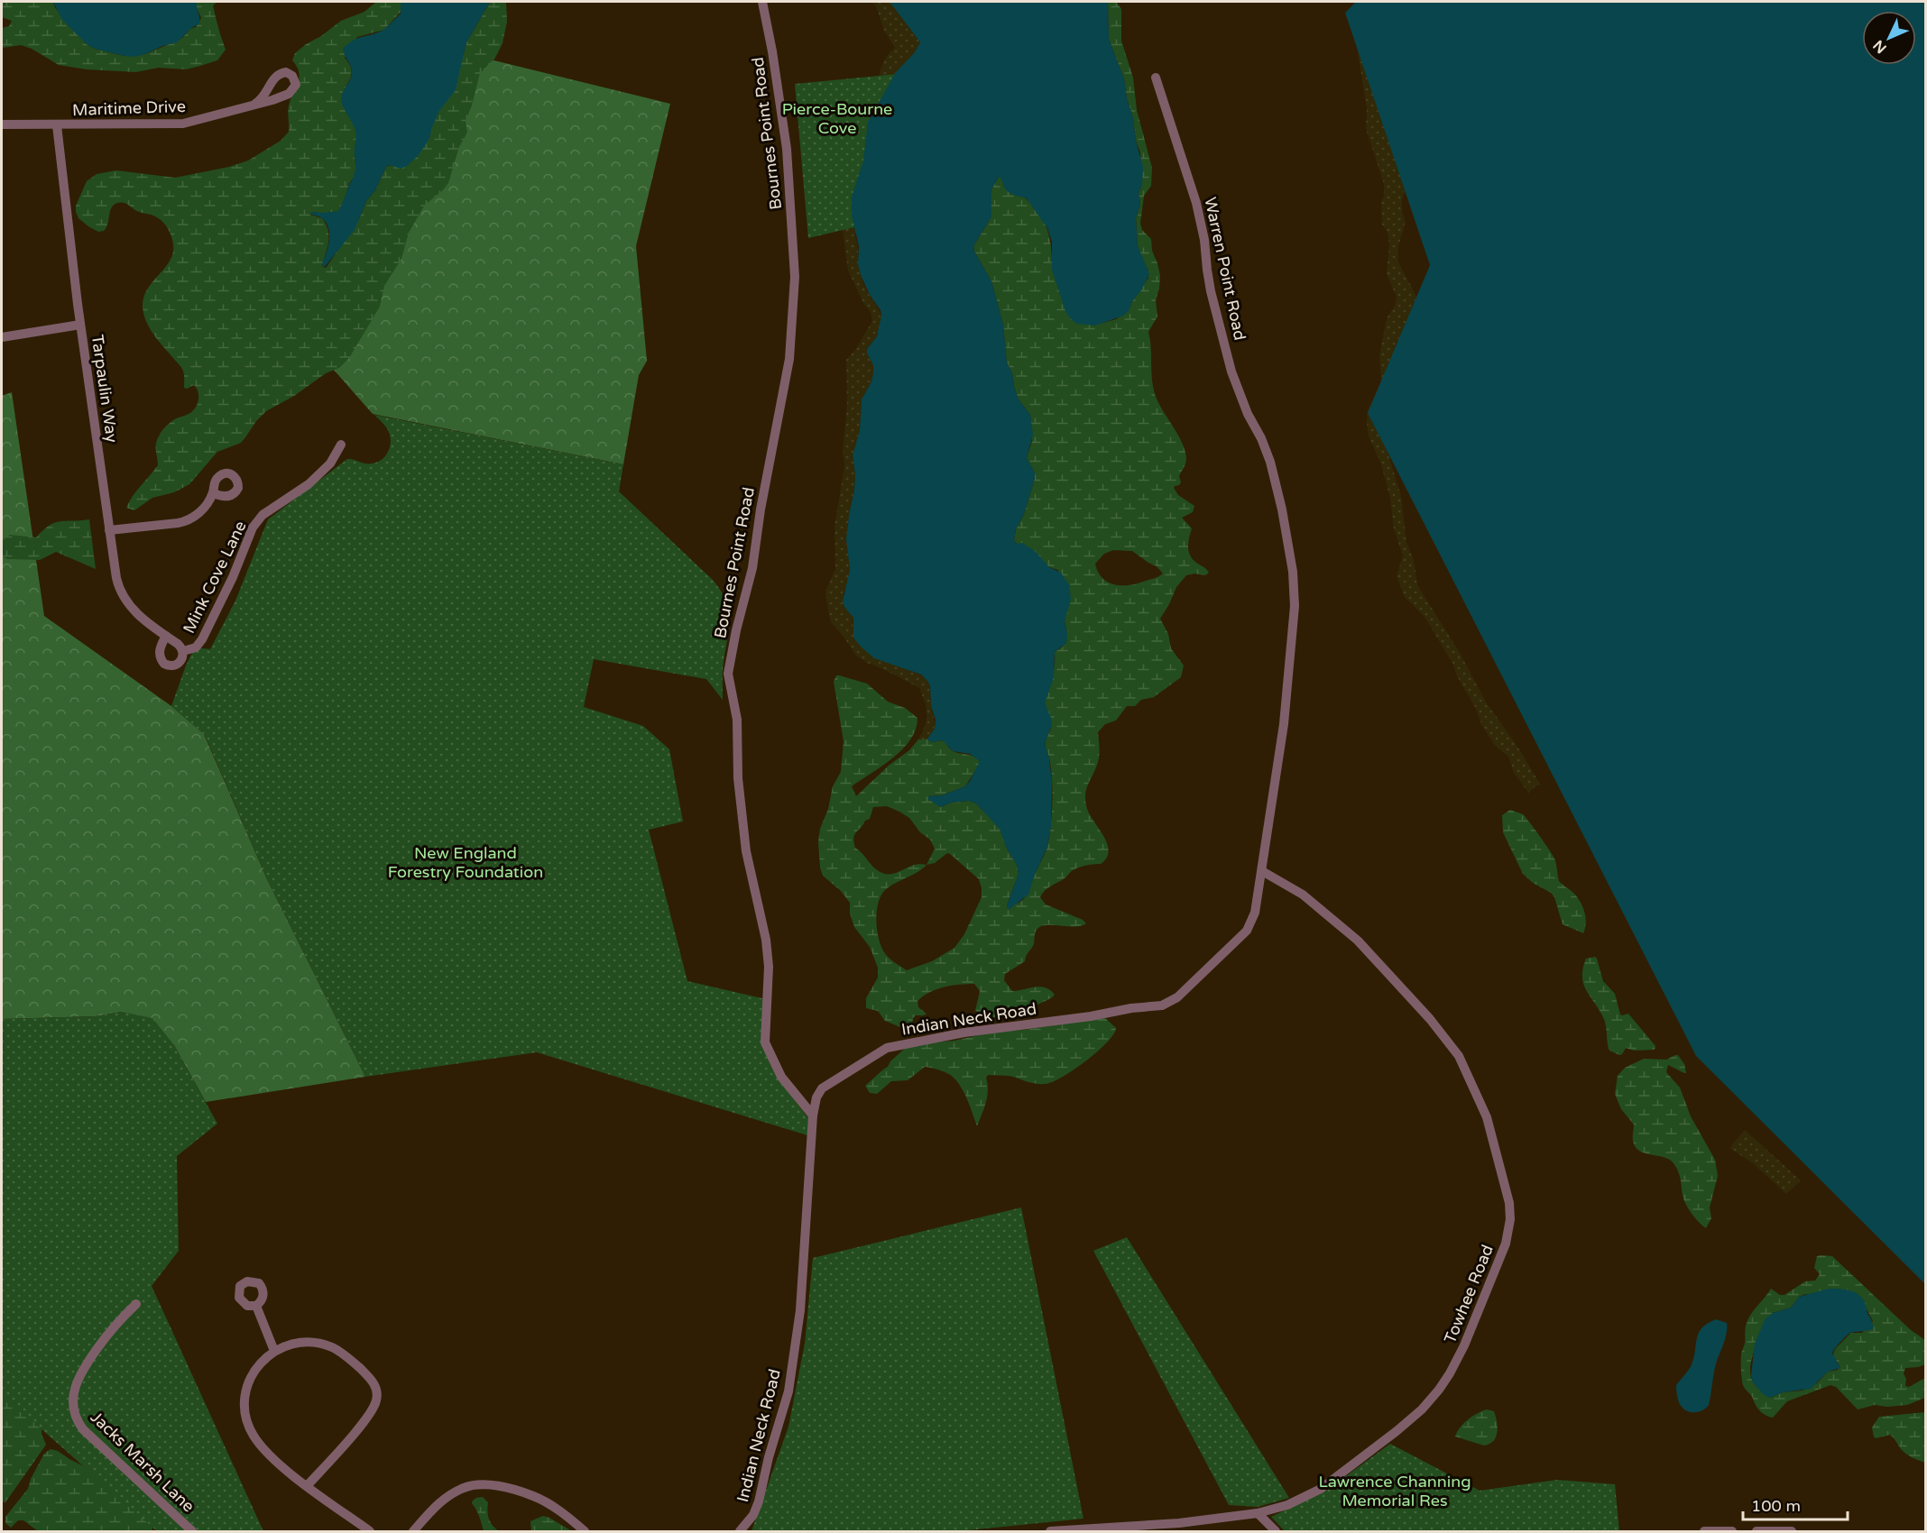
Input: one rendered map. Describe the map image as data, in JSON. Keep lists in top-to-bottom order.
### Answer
{
  "streets": {
    "street": [
      "Maritime Drive",
      "Bournes Point Road",
      "Warren Point Road",
      "Tarpaulin Way",
      "Mink Cove Lane",
      "Indian Neck Road",
      "Towhee Road",
      "Jacks Marsh Lane"
    ]
  },
  "crossings": [
    ["Maritime Drive", "Tarpaulin Way"],
    ["Bournes Point Road", "Indian Neck Road"],
    ["Warren Point Road", "Indian Neck Road"],
    ["Tarpaulin Way", "Mink Cove Lane"],
    ["Indian Neck Road", "Towhee Road"]
  ],
  "parks": ["Pierce-Bourne Cove", "New England Forestry Foundation", "Lawrence Channing Memorial Res"],
  "scale_bar": "100 m",
  "north": "bottom left"
}
